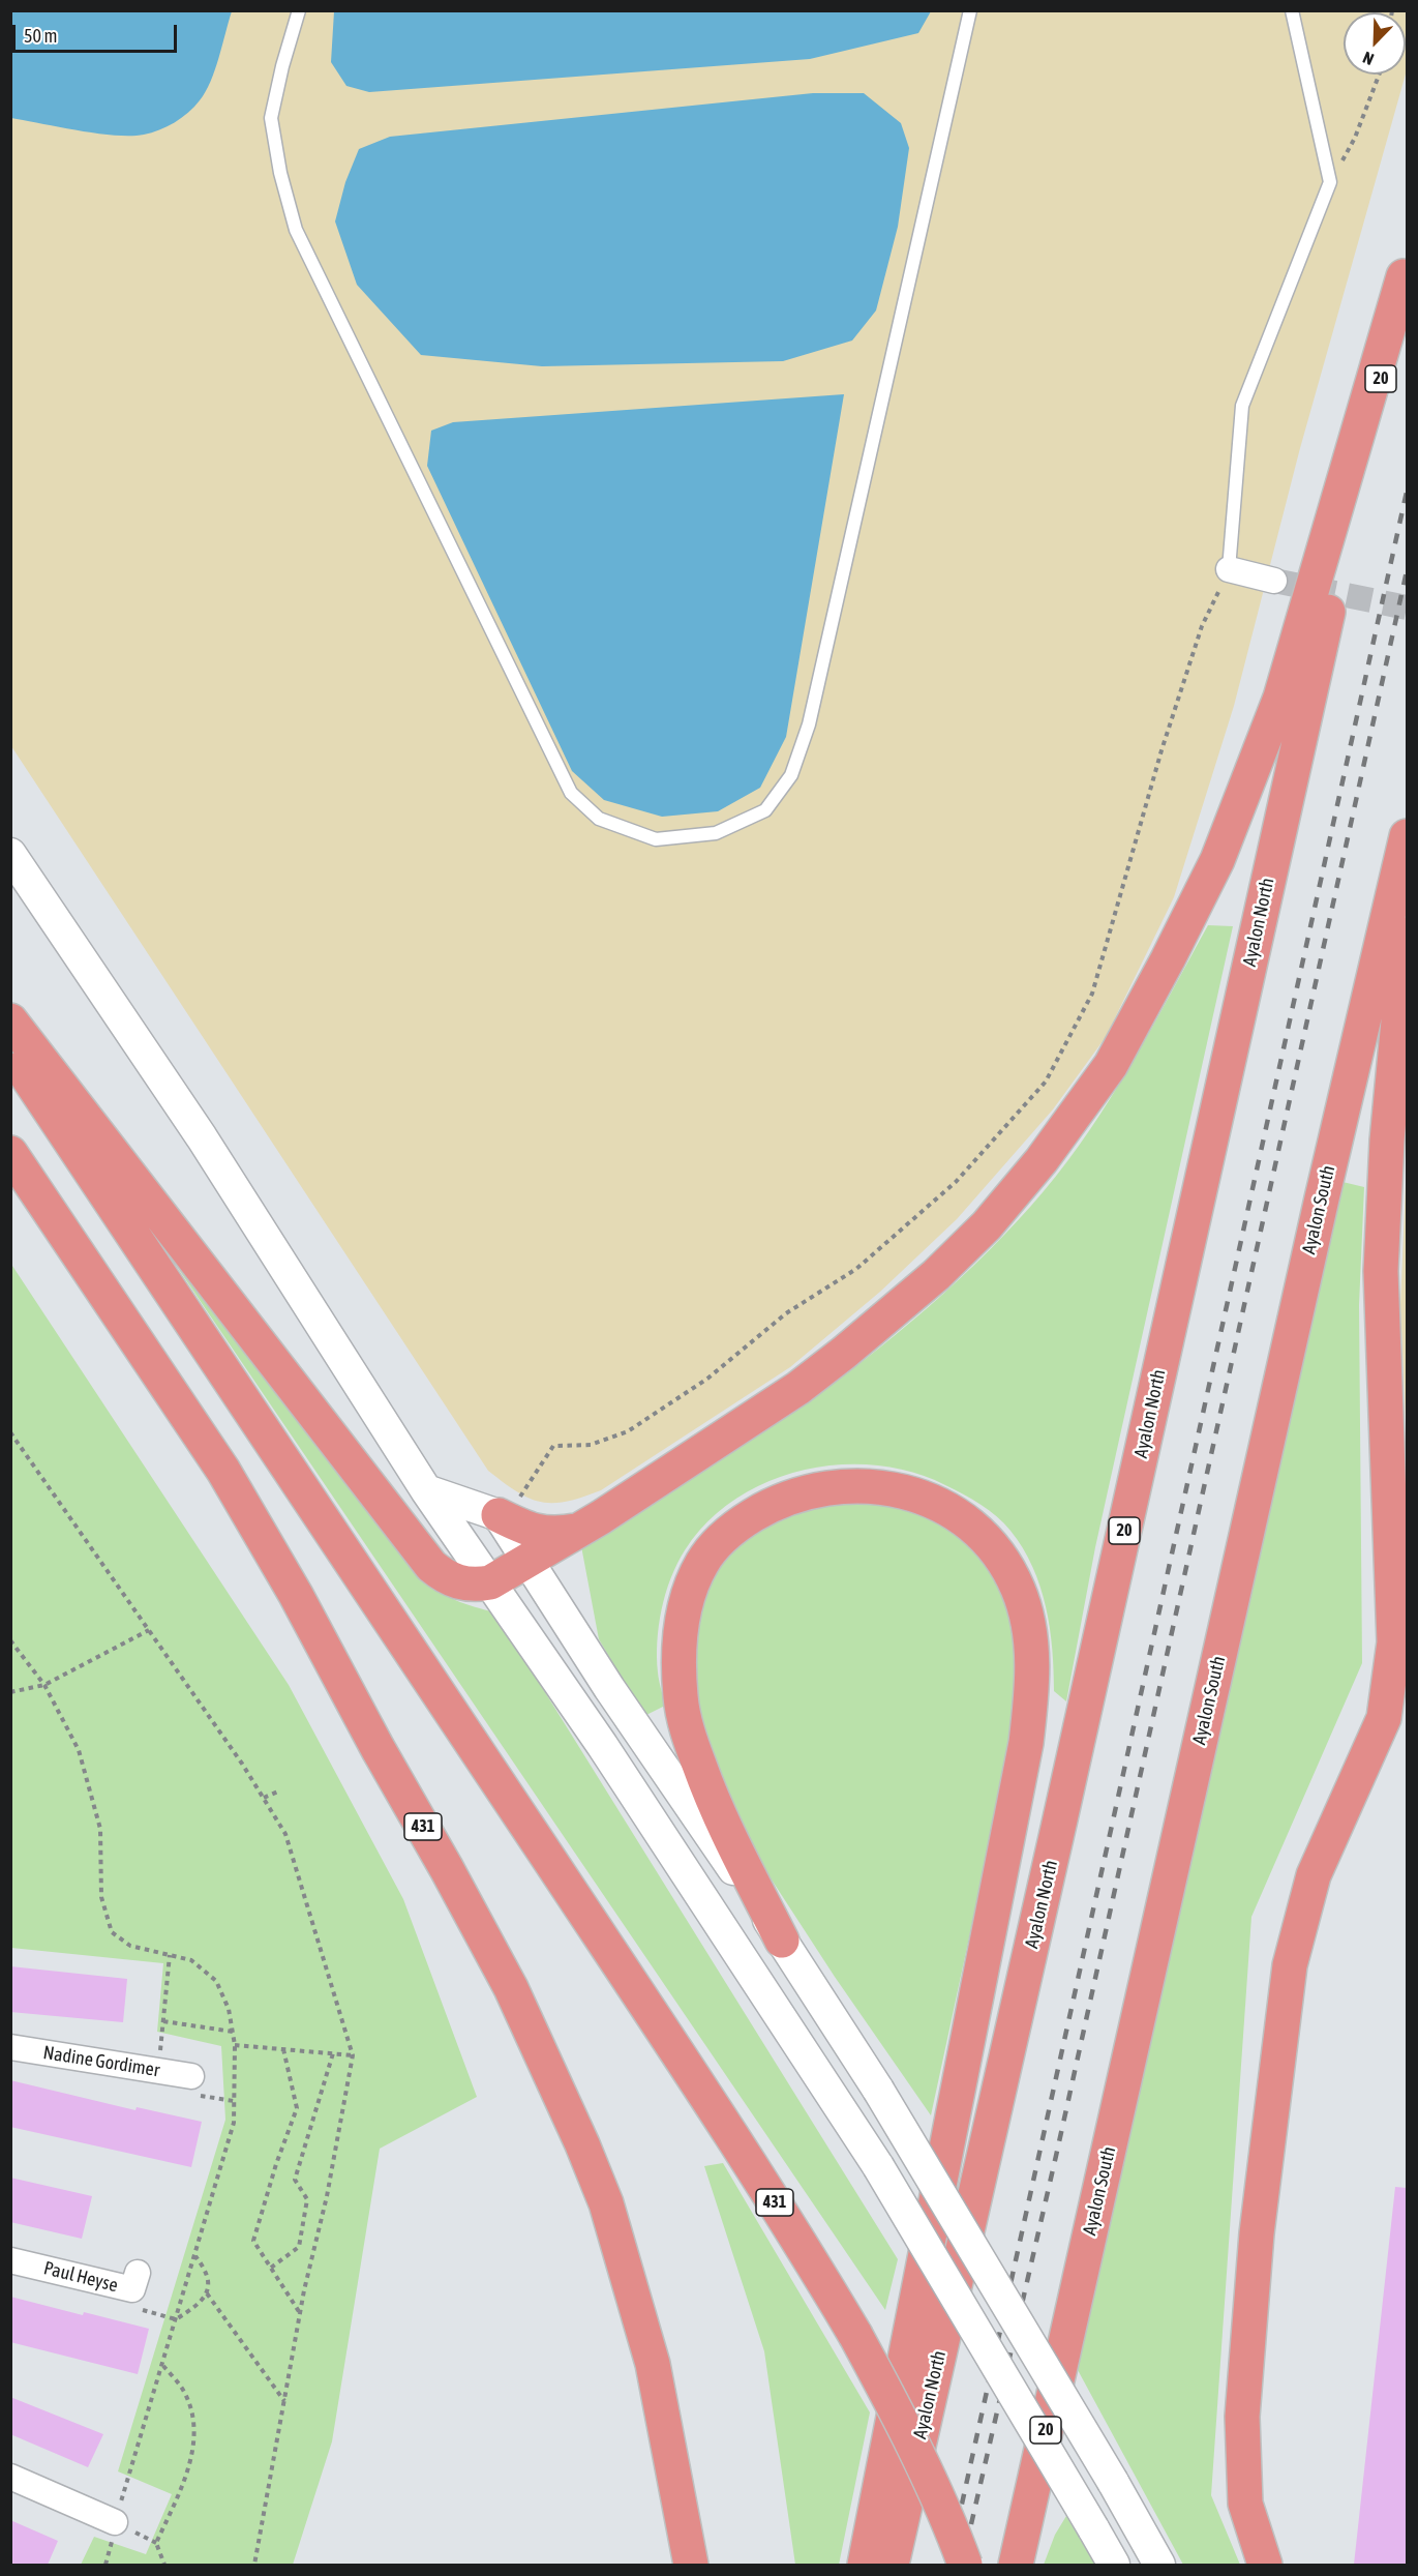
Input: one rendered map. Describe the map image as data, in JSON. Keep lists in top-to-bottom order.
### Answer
{
  "streets": {
    "highway": [
      "20",
      "Ayalon North",
      "Ayalon South",
      "431"
    ],
    "street": ["Nadine Gordimer", "Paul Heyse"]
  },
  "scale_bar": "50 m",
  "north": "bottom left"
}
